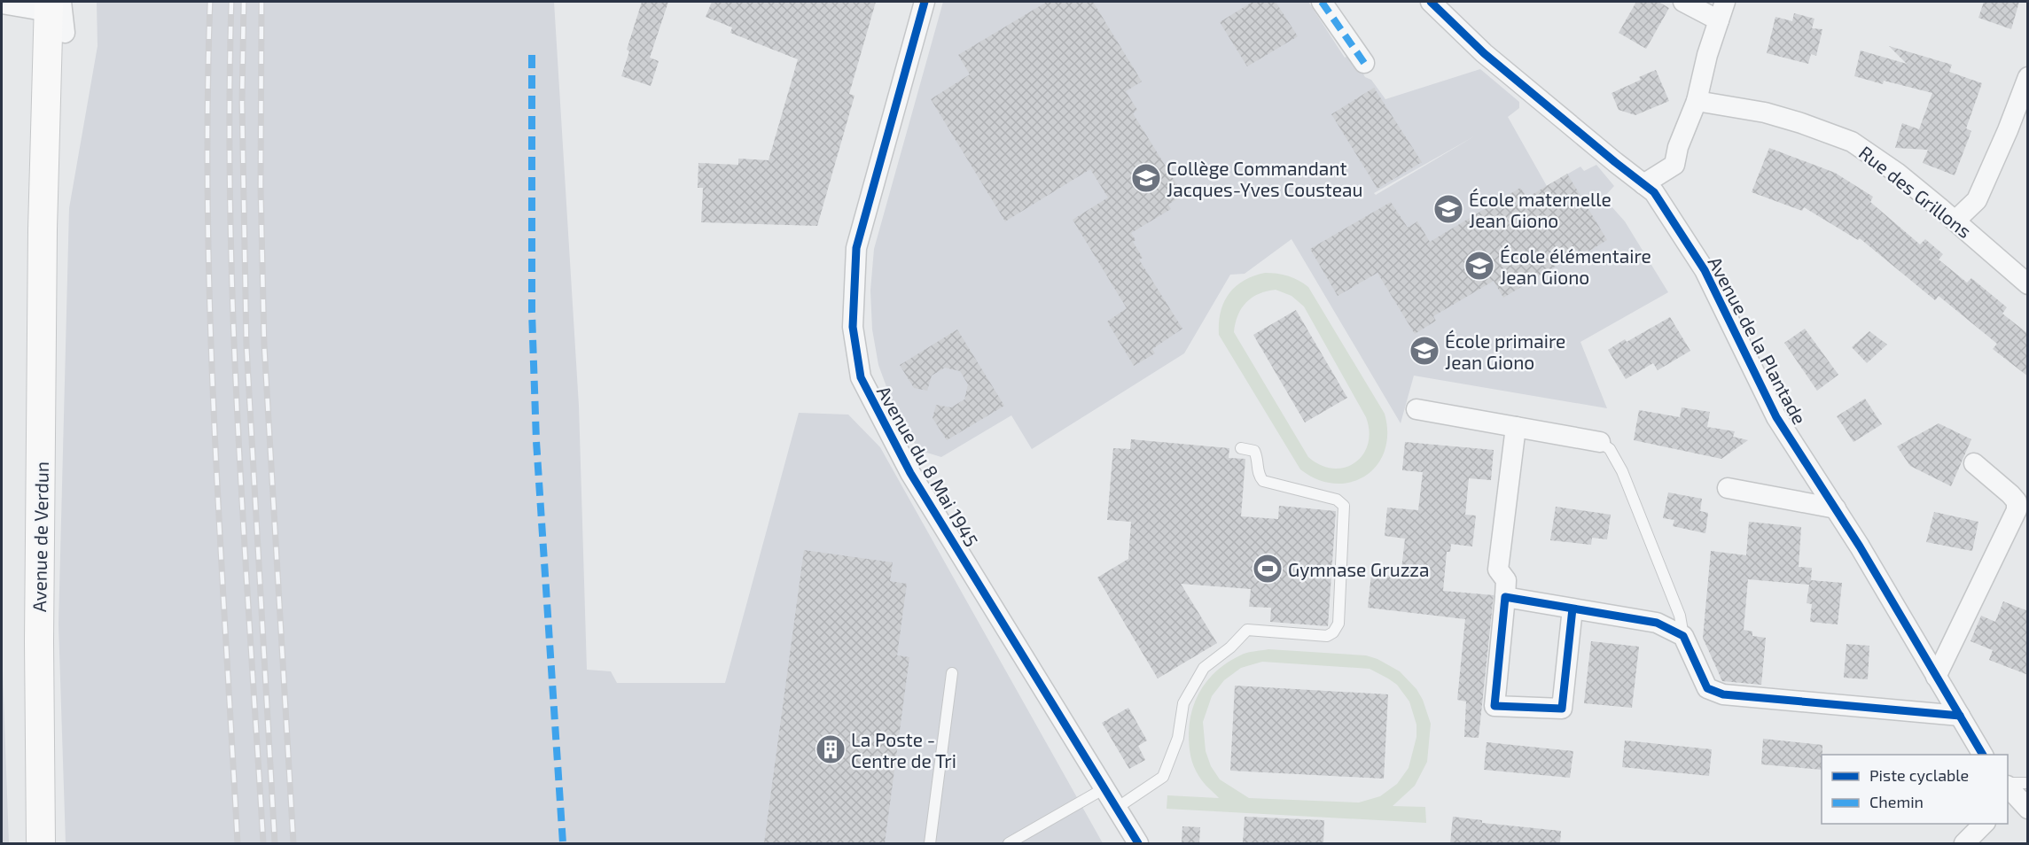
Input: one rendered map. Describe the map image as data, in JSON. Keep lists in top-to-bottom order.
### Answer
{
  "streets": {
    "main road": ["Avenue de Verdun"],
    "street": ["Rue des Grillons", "Avenue de la Plantade", "Avenue du 8 Mai 1945"]
  },
  "places": {
    "school or university": [
      "Collège Commandant Jacques-Yves Cousteau",
      "École maternelle Jean Giono",
      "École élémentaire Jean Giono",
      "École primaire Jean Giono"
    ],
    "sports": ["Gymnase Gruzza"],
    "building": ["La Poste - Centre de Tri"]
  },
  "legend": ["Piste cyclable", "Chemin"]
}
